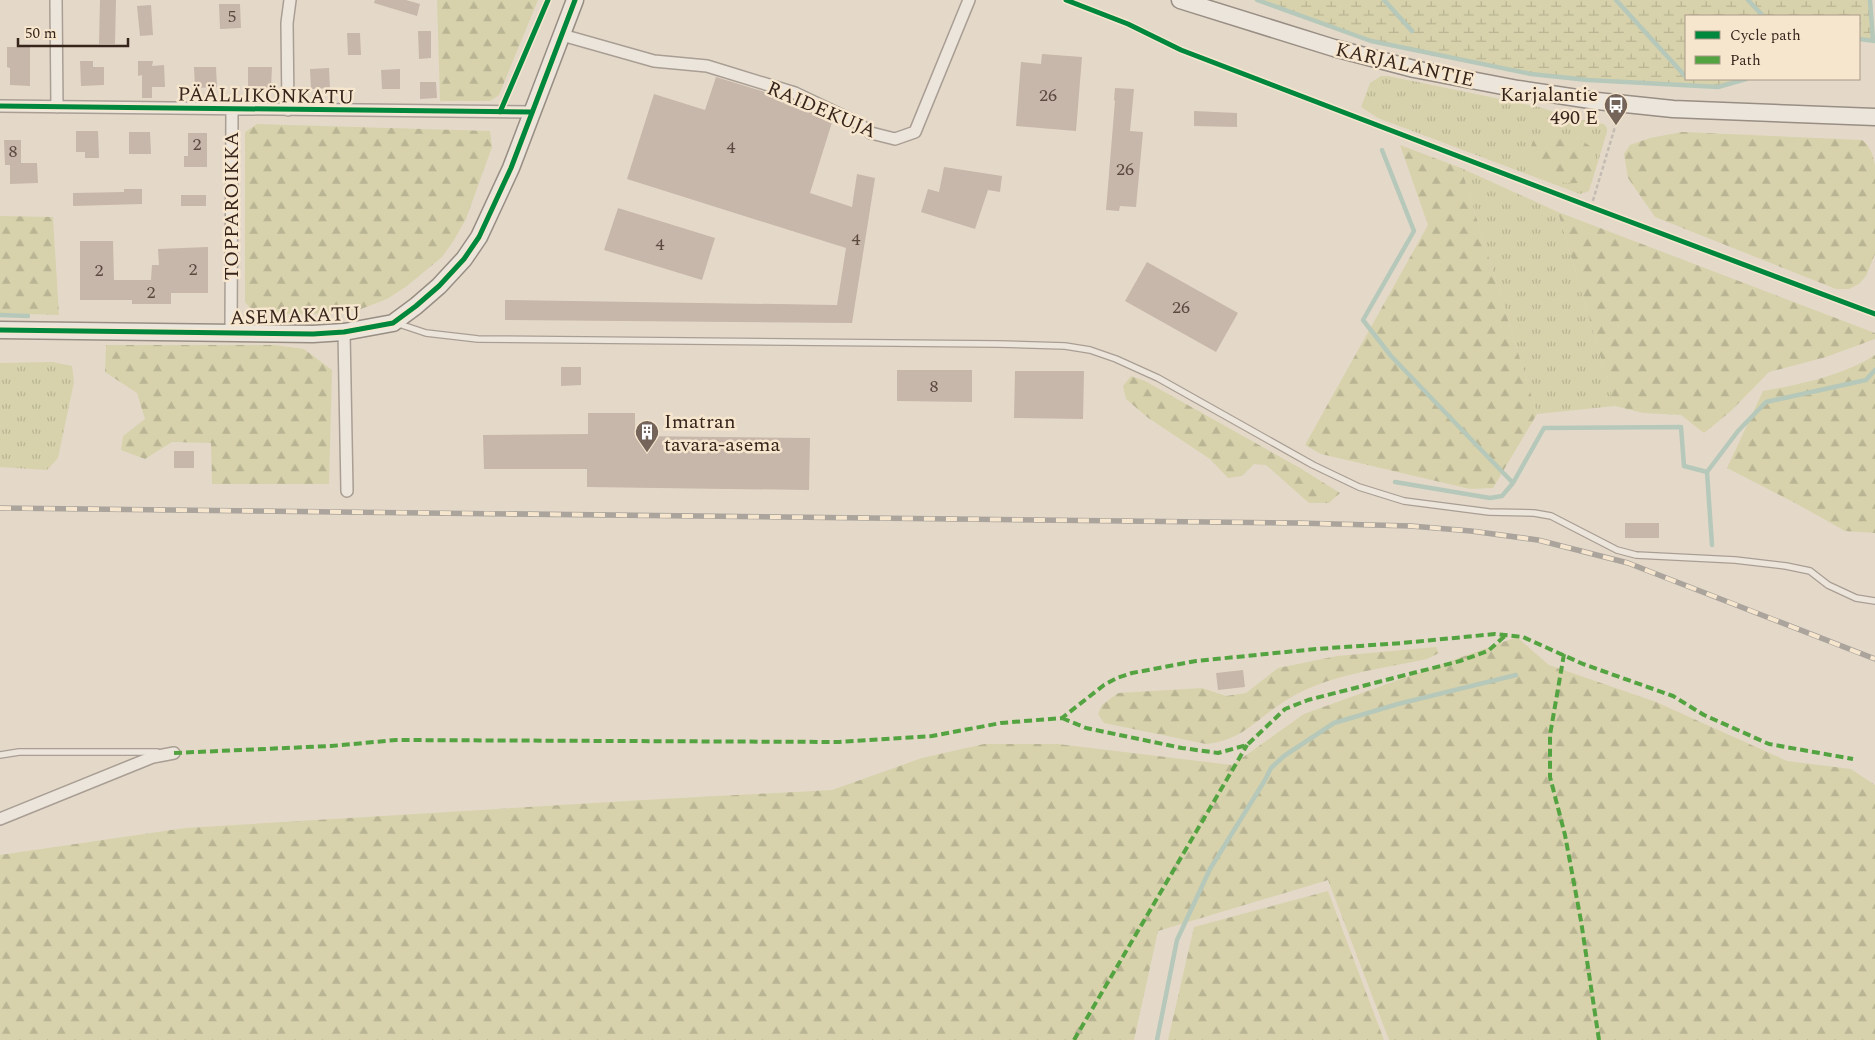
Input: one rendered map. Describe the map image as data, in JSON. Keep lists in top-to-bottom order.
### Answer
{
  "streets": {
    "street": [
      "KARJALANTIE",
      "PÄÄLLIKÖNKATU",
      "RAIDEKUJA",
      "TOPPAROIKKA",
      "ASEMAKATU"
    ]
  },
  "crossings": [
    ["PÄÄLLIKÖNKATU", "TOPPAROIKKA"],
    ["PÄÄLLIKÖNKATU", "ASEMAKATU"],
    ["RAIDEKUJA", "ASEMAKATU"],
    ["TOPPAROIKKA", "ASEMAKATU"]
  ],
  "places": {
    "bus stop": ["Karjalantie 490 E"],
    "building": ["Imatran tavara-asema"]
  },
  "house_numbers": [
    "5",
    "26",
    "2",
    "4",
    "8",
    "26",
    "4",
    "4",
    "2",
    "2",
    "2",
    "26",
    "8"
  ],
  "legend": ["Cycle path", "Path"],
  "scale_bar": "50 m"
}
